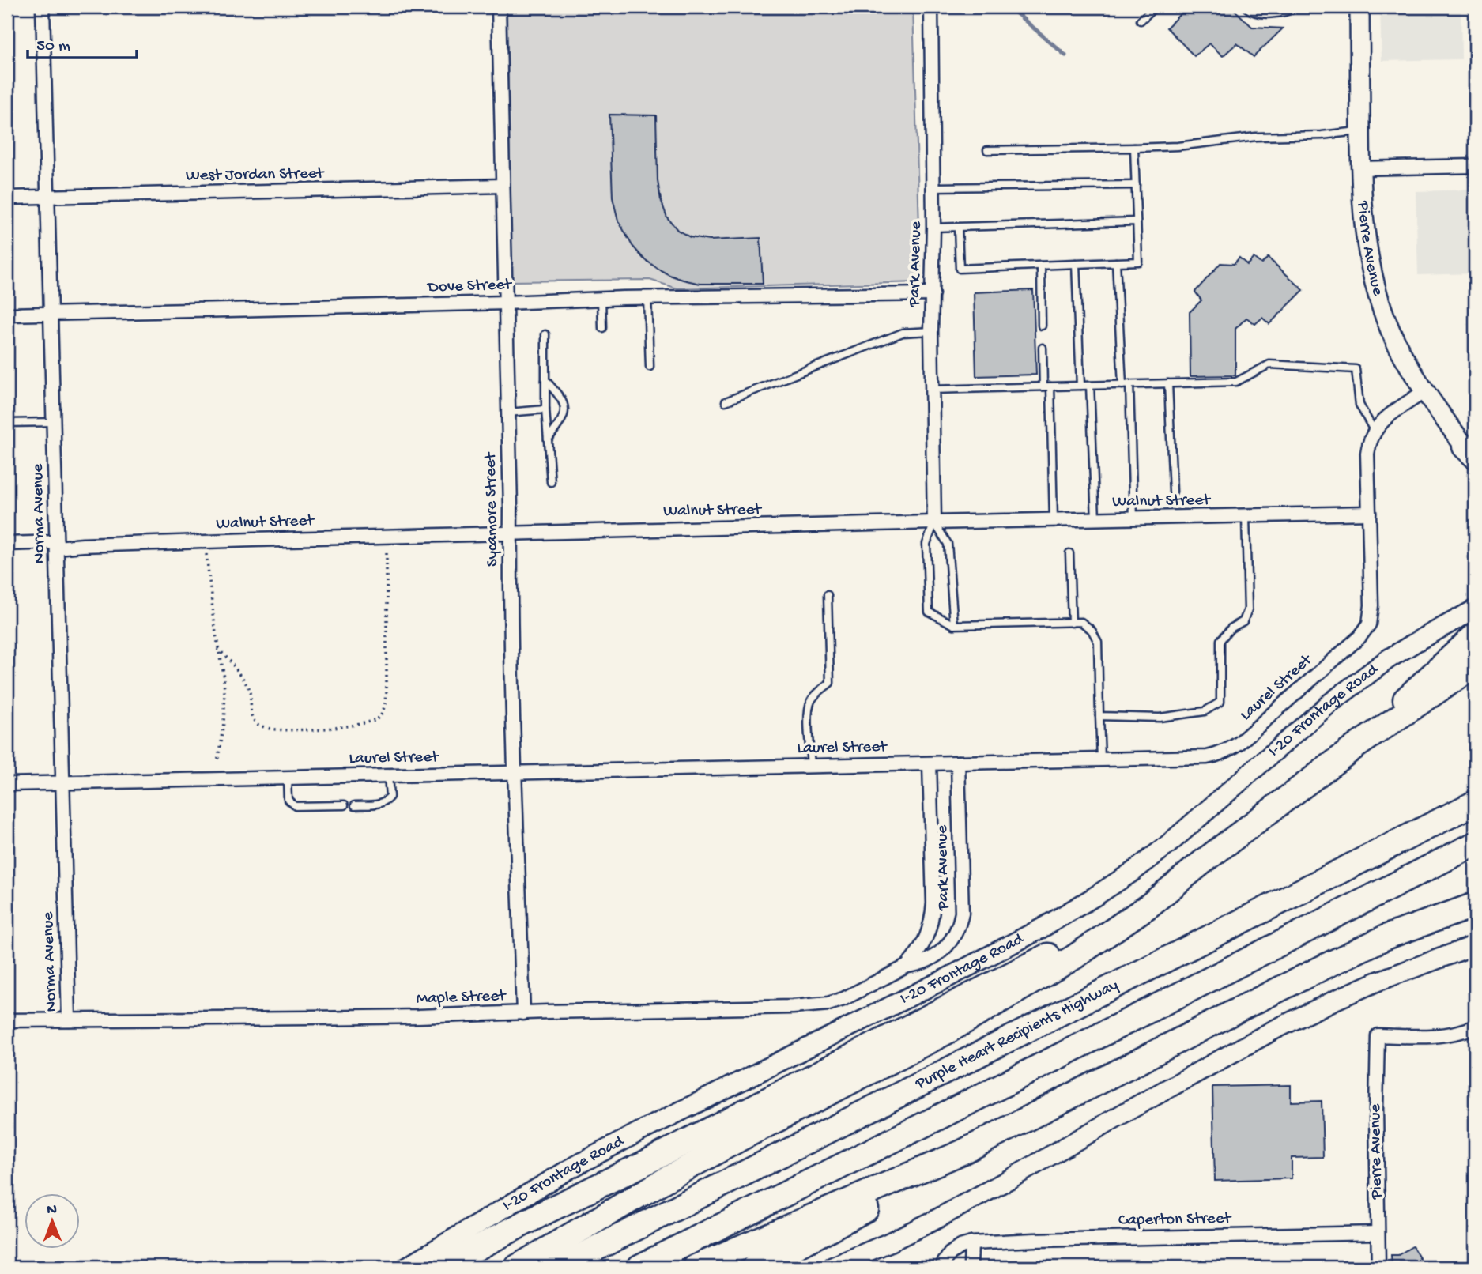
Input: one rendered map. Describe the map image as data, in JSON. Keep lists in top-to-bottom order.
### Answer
{
  "streets": {
    "highway": ["Purple Heart Recipients Highway"],
    "main road": ["Pierre Avenue", "I-20 Frontage Road"],
    "street": [
      "West Jordan Street",
      "Park Avenue",
      "Dove Street",
      "Walnut Street",
      "Sycamore Street",
      "Norma Avenue",
      "Laurel Street",
      "Maple Street",
      "Caperton Street"
    ]
  },
  "crossings": [
    ["West Jordan Street", "Sycamore Street"],
    ["West Jordan Street", "Norma Avenue"],
    ["Pierre Avenue", "Caperton Street"],
    ["Park Avenue", "Dove Street"],
    ["Park Avenue", "Walnut Street"],
    ["Park Avenue", "Laurel Street"],
    ["Park Avenue", "Maple Street"],
    ["Dove Street", "Sycamore Street"],
    ["Dove Street", "Norma Avenue"],
    ["Walnut Street", "Sycamore Street"],
    ["Walnut Street", "Norma Avenue"],
    ["Walnut Street", "Laurel Street"],
    ["Sycamore Street", "Laurel Street"],
    ["Sycamore Street", "Maple Street"],
    ["Norma Avenue", "Laurel Street"],
    ["Norma Avenue", "Maple Street"]
  ],
  "scale_bar": "50 m",
  "north": "top"
}
